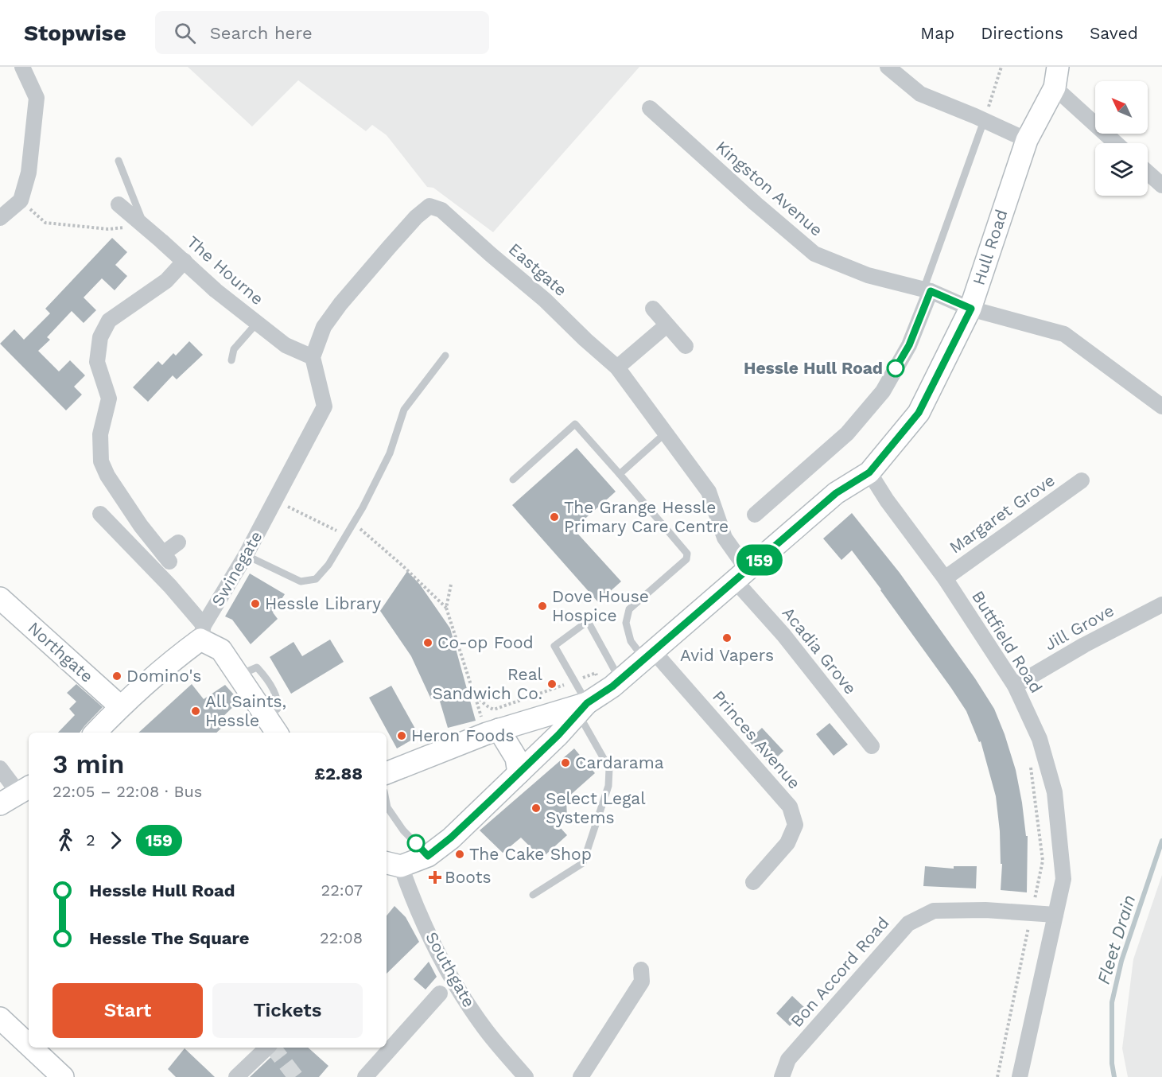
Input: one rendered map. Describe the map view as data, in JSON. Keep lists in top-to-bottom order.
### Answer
{
  "streets": {
    "street": [
      "Kingston Avenue",
      "Hull Road",
      "Eastgate",
      "The Hourne",
      "Margaret Grove",
      "Swinegate",
      "Jill Grove",
      "Buttfield Road",
      "Acadia Grove",
      "Northgate",
      "Princes Avenue",
      "Southgate",
      "Bon Accord Road"
    ]
  },
  "crossings": [
    ["Kingston Avenue", "Hull Road"],
    ["Hull Road", "Eastgate"],
    ["Hull Road", "Buttfield Road"],
    ["Hull Road", "Acadia Grove"],
    ["Hull Road", "Princes Avenue"],
    ["Eastgate", "The Hourne"],
    ["Eastgate", "Swinegate"],
    ["Eastgate", "Acadia Grove"],
    ["The Hourne", "Swinegate"],
    ["Margaret Grove", "Buttfield Road"],
    ["Swinegate", "Northgate"],
    ["Jill Grove", "Buttfield Road"],
    ["Buttfield Road", "Bon Accord Road"]
  ],
  "water": ["Fleet Drain"],
  "places": {
    "other": [
      "Hessle Hull Road",
      "The Grange Hessle Primary Care Centre",
      "Hessle Library",
      "Dove House Hospice",
      "Avid Vapers",
      "Co-op Food",
      "Domino's",
      "Real Sandwich Co.",
      "All Saints, Hessle",
      "Heron Foods",
      "Cardarama",
      "Select Legal Systems",
      "The Cake Shop"
    ],
    "health": ["Boots"]
  },
  "lines": ["bus line 159"],
  "north": "top left",
  "page": {
    "header": "Stopwise",
    "search": "Search here",
    "nav": ["Map", "Directions", "Saved"],
    "on_map": "159",
    "heading": ["3 min", "22:05 – 22:08 · Bus", "£2.88"],
    "legs": ["2", "159"],
    "list": [
      {
        "name": "Hessle Hull Road",
        "value": "22:07"
      },
      {
        "name": "Hessle The Square",
        "value": "22:08"
      }
    ],
    "buttons": ["Start", "Tickets"]
  }
}
